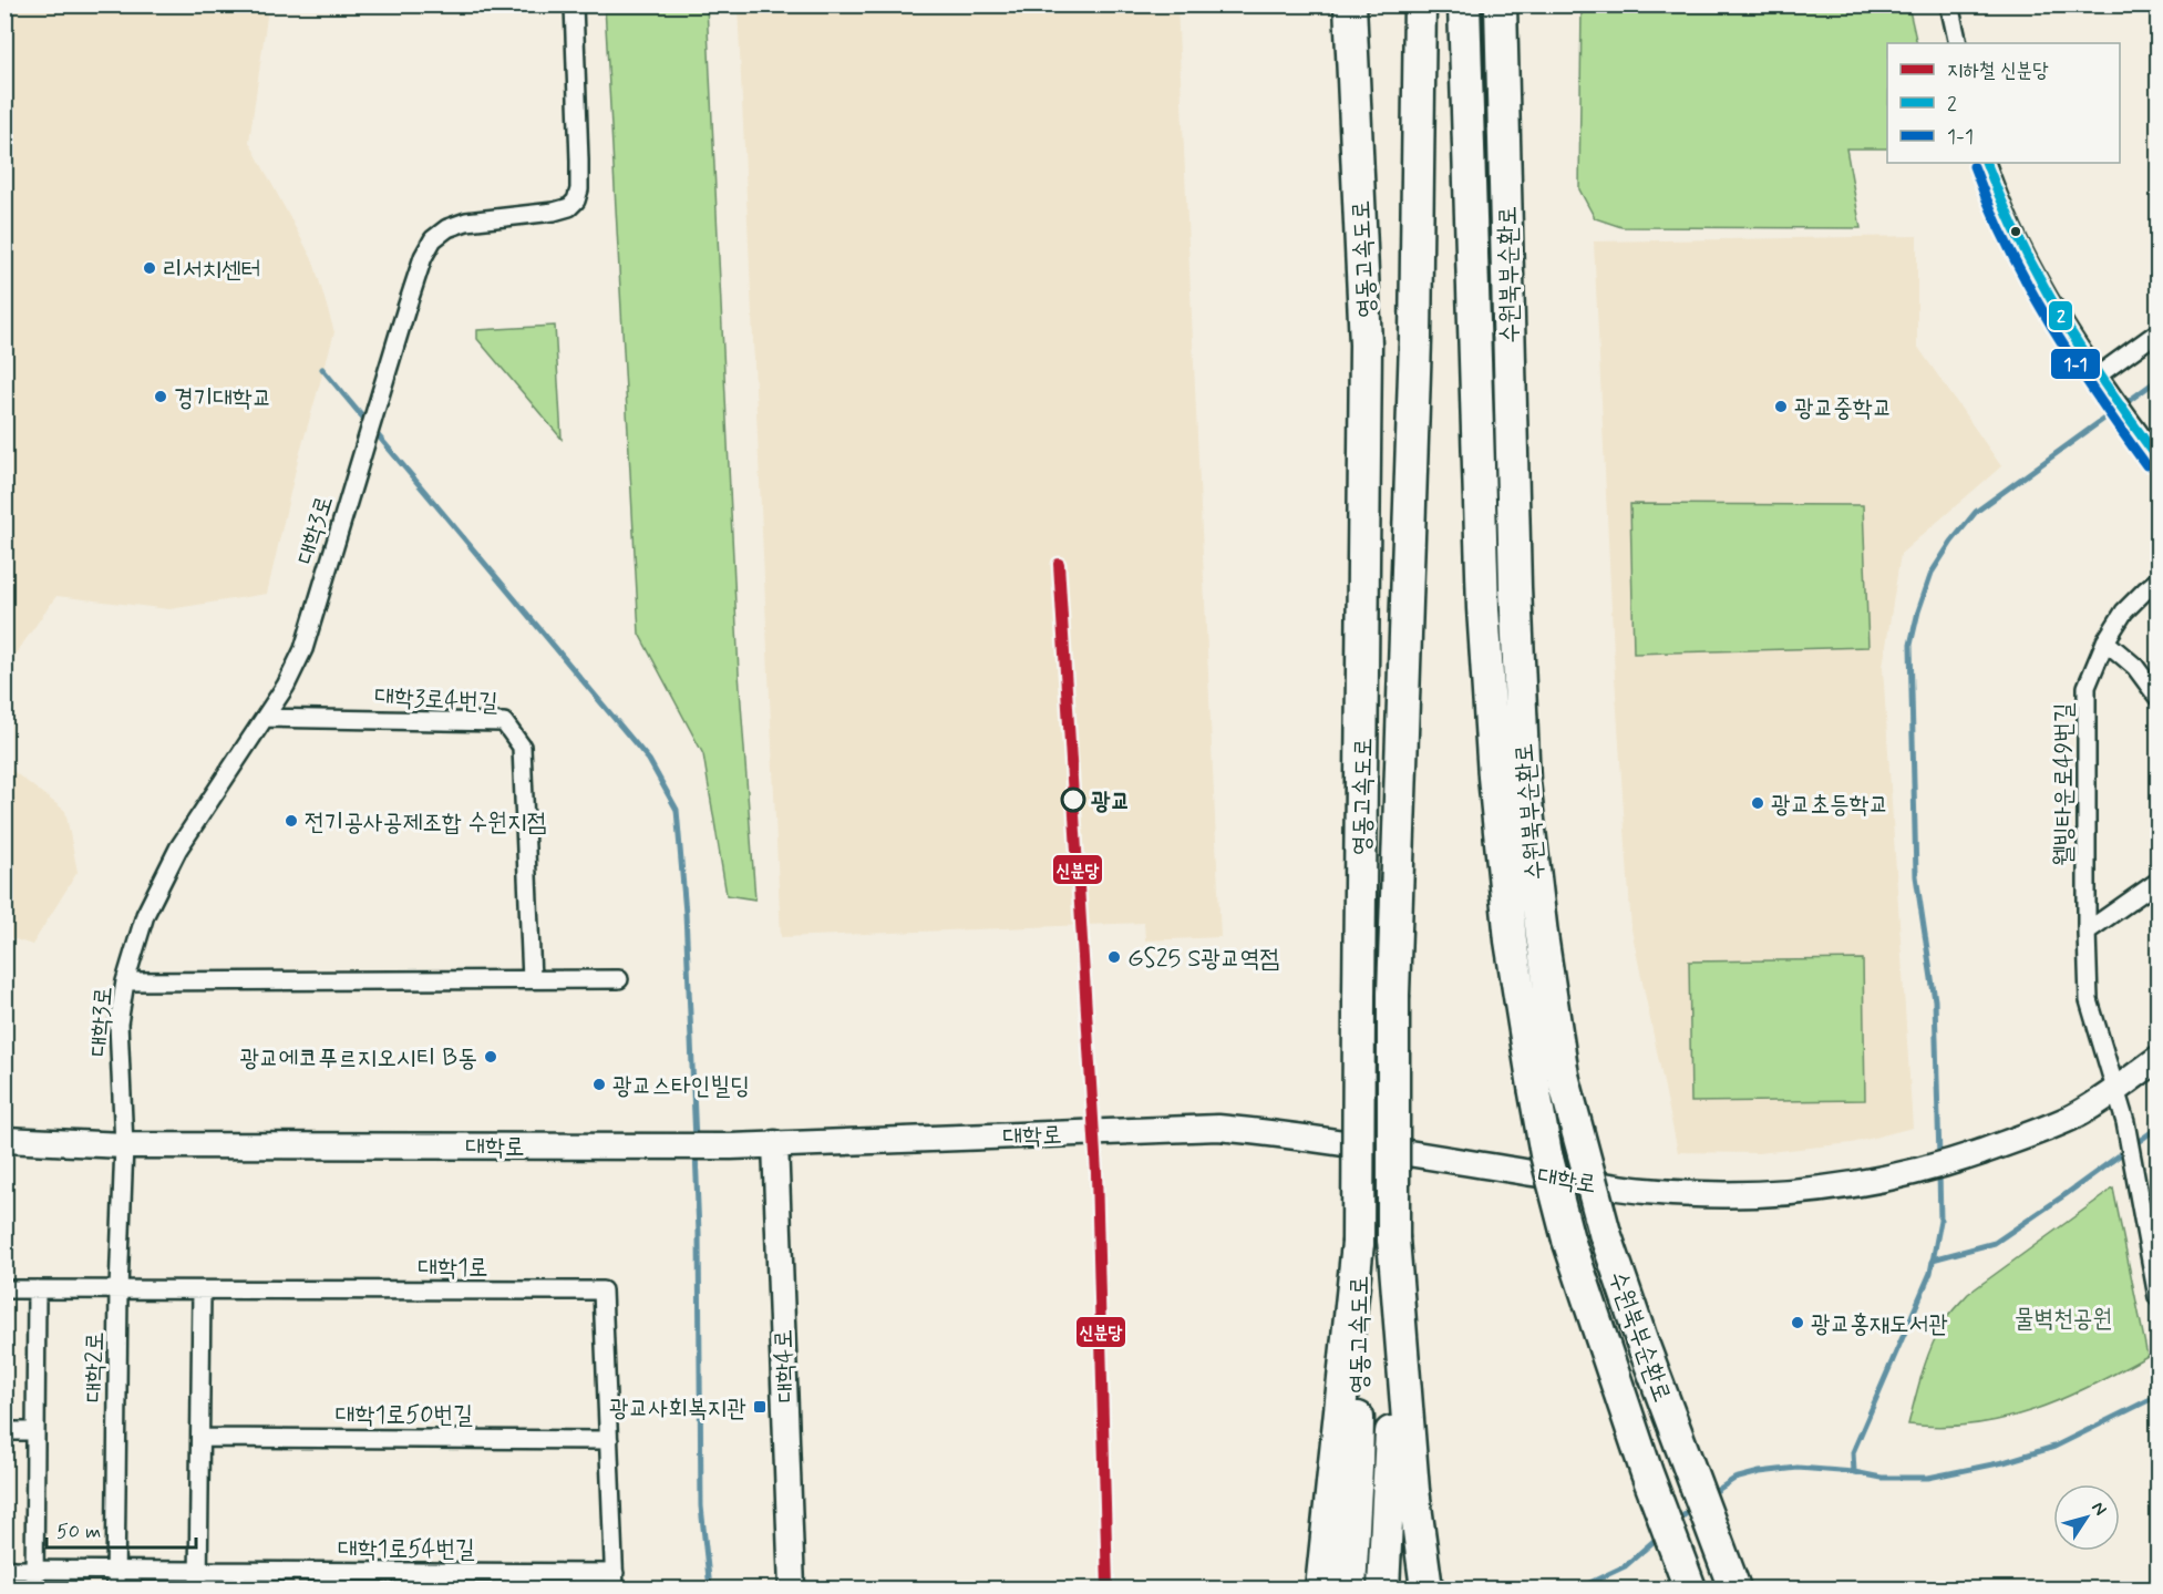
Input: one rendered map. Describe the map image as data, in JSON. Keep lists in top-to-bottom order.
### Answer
{
  "streets": {
    "highway": ["영동고속도로", "수원북부순환로"],
    "street": [
      "대학3로",
      "대학3로4번길",
      "웰빙타운로49번길",
      "대학로",
      "대학1로",
      "대학4로",
      "대학2로",
      "대학1로50번길",
      "대학1로54번길"
    ]
  },
  "crossings": [
    ["대학3로", "대학3로4번길"],
    ["대학3로", "대학로"],
    ["대학3로", "대학2로"],
    ["웰빙타운로49번길", "대학로"],
    ["대학로", "대학4로"],
    ["대학로", "대학2로"],
    ["대학1로", "대학2로"],
    ["대학1로", "대학1로50번길"],
    ["대학1로", "대학1로54번길"],
    ["대학2로", "대학1로54번길"]
  ],
  "parks": ["물벽천공원"],
  "places": {
    "other": [
      "리서치센터",
      "경기대학교",
      "광교중학교",
      "광교",
      "광교초등학교",
      "전기공사공제조합 수원지점",
      "GS25 S광교역점",
      "광교에코푸르지오시티 B동",
      "광교스타인빌딩",
      "광교홍재도서관"
    ],
    "transit": ["광교사회복지관"]
  },
  "lines": ["transit line 2", "transit line 1-1", "metro line 신분당"],
  "legend": ["지하철 신분당", "2", "1-1"],
  "scale_bar": "50 m",
  "north": "top right"
}
